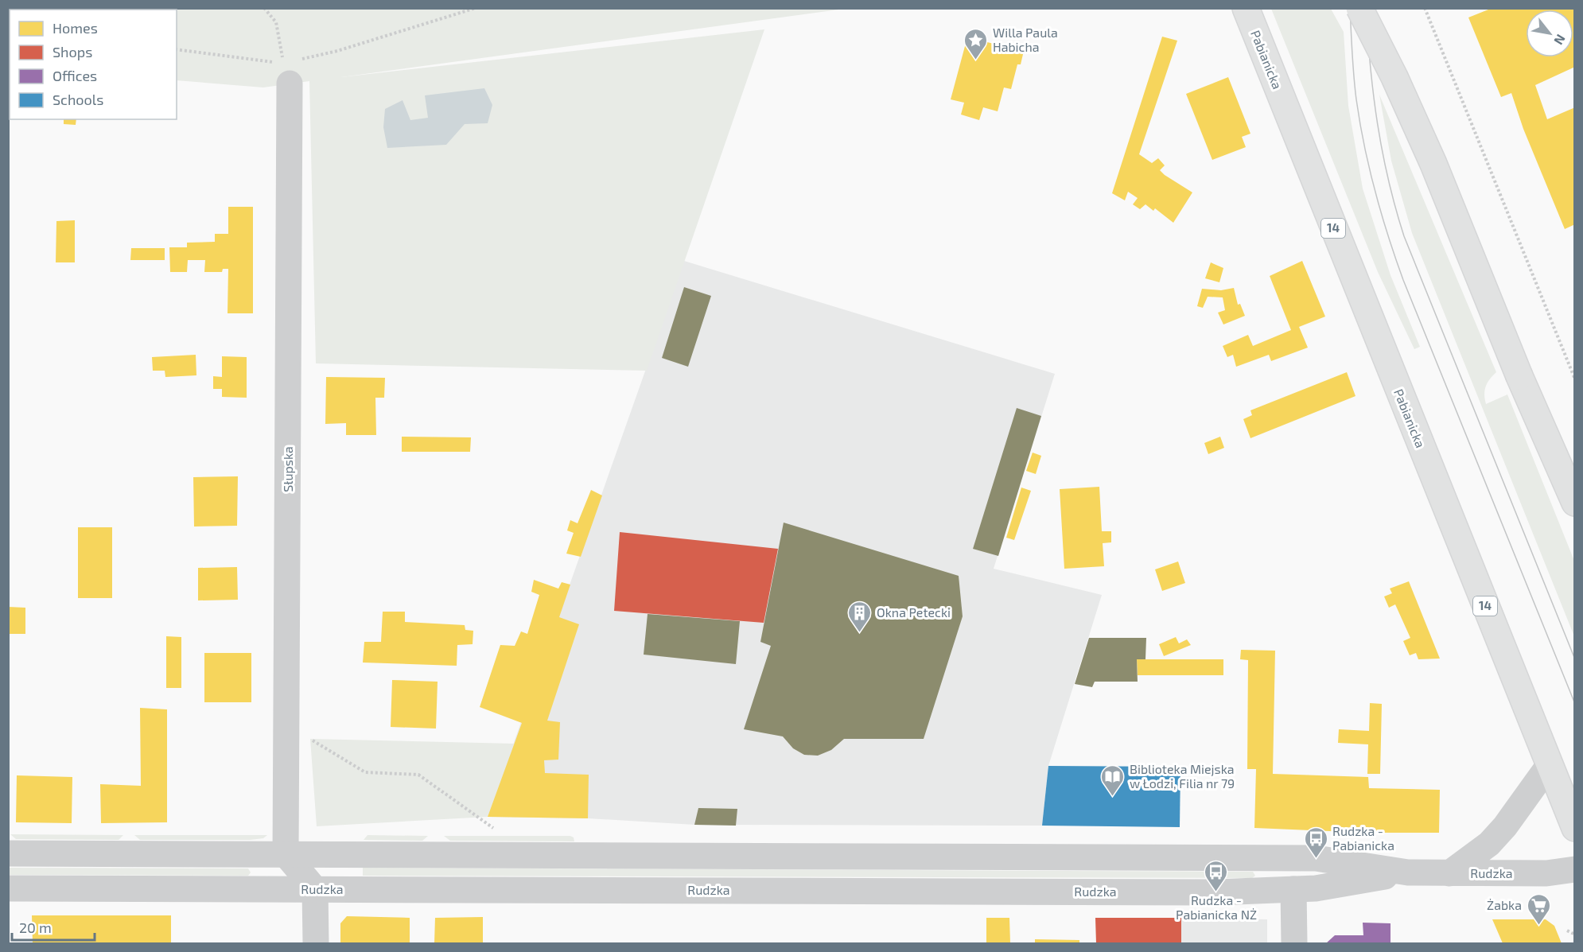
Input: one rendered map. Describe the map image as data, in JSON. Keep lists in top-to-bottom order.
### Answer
{
  "streets": {
    "main road": ["Pabianicka", "14"],
    "street": ["Słupska", "Rudzka"]
  },
  "crossings": [
    ["Słupska", "Rudzka"]
  ],
  "places": {
    "place": ["Willa Paula Habicha"],
    "building": ["Okna Petecki"],
    "library": ["Biblioteka Miejska w Łodzi, Filia nr 79"],
    "bus stop": ["Rudzka - Pabianicka", "Rudzka - Pabianicka NŻ"],
    "supermarket": ["Żabka"]
  },
  "legend": [
    "Homes",
    "Shops",
    "Offices",
    "Schools"
  ],
  "scale_bar": "20 m",
  "north": "bottom right"
}
